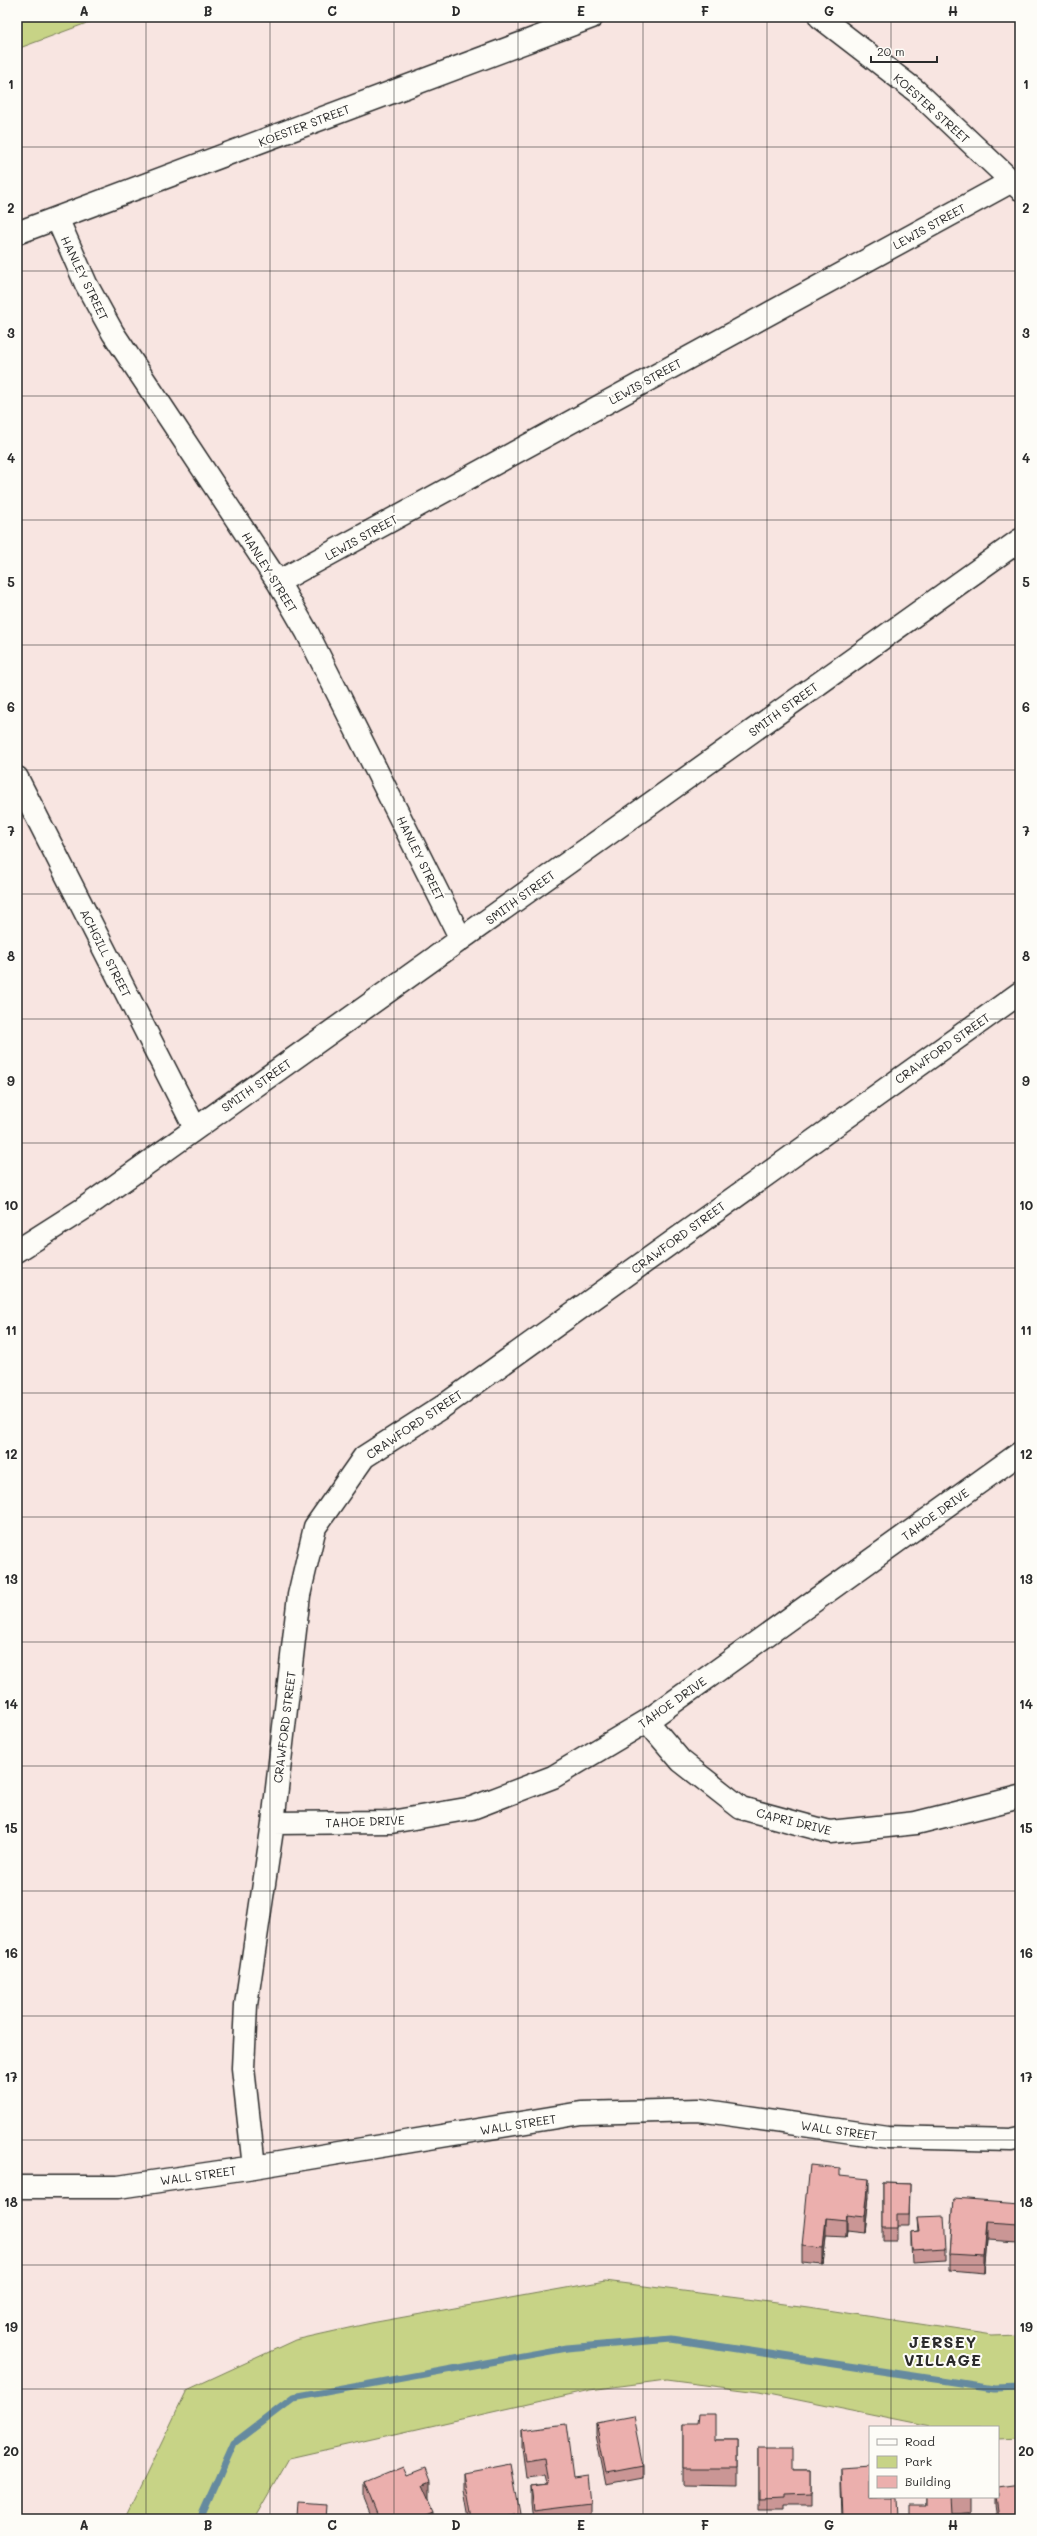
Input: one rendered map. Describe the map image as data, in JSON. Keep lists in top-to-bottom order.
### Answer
{
  "streets": {
    "street": [
      "KOESTER STREET",
      "LEWIS STREET",
      "HANLEY STREET",
      "SMITH STREET",
      "ACHGILL STREET",
      "CRAWFORD STREET",
      "TAHOE DRIVE",
      "CAPRI DRIVE",
      "WALL STREET"
    ]
  },
  "crossings": [
    ["KOESTER STREET", "LEWIS STREET"],
    ["KOESTER STREET", "HANLEY STREET"],
    ["LEWIS STREET", "HANLEY STREET"],
    ["HANLEY STREET", "SMITH STREET"],
    ["SMITH STREET", "ACHGILL STREET"],
    ["CRAWFORD STREET", "TAHOE DRIVE"],
    ["CRAWFORD STREET", "WALL STREET"],
    ["TAHOE DRIVE", "CAPRI DRIVE"]
  ],
  "districts": ["JERSEY VILLAGE"],
  "legend": ["Road", "Park", "Building"],
  "scale_bar": "20 m",
  "grid": {
    "columns": [
      "A",
      "B",
      "C",
      "D",
      "E",
      "F",
      "G",
      "H"
    ],
    "rows": [
      "1",
      "2",
      "3",
      "4",
      "5",
      "6",
      "7",
      "8",
      "9",
      "10",
      "11",
      "12",
      "13",
      "14",
      "15",
      "16",
      "17",
      "18",
      "19",
      "20"
    ]
  }
}
